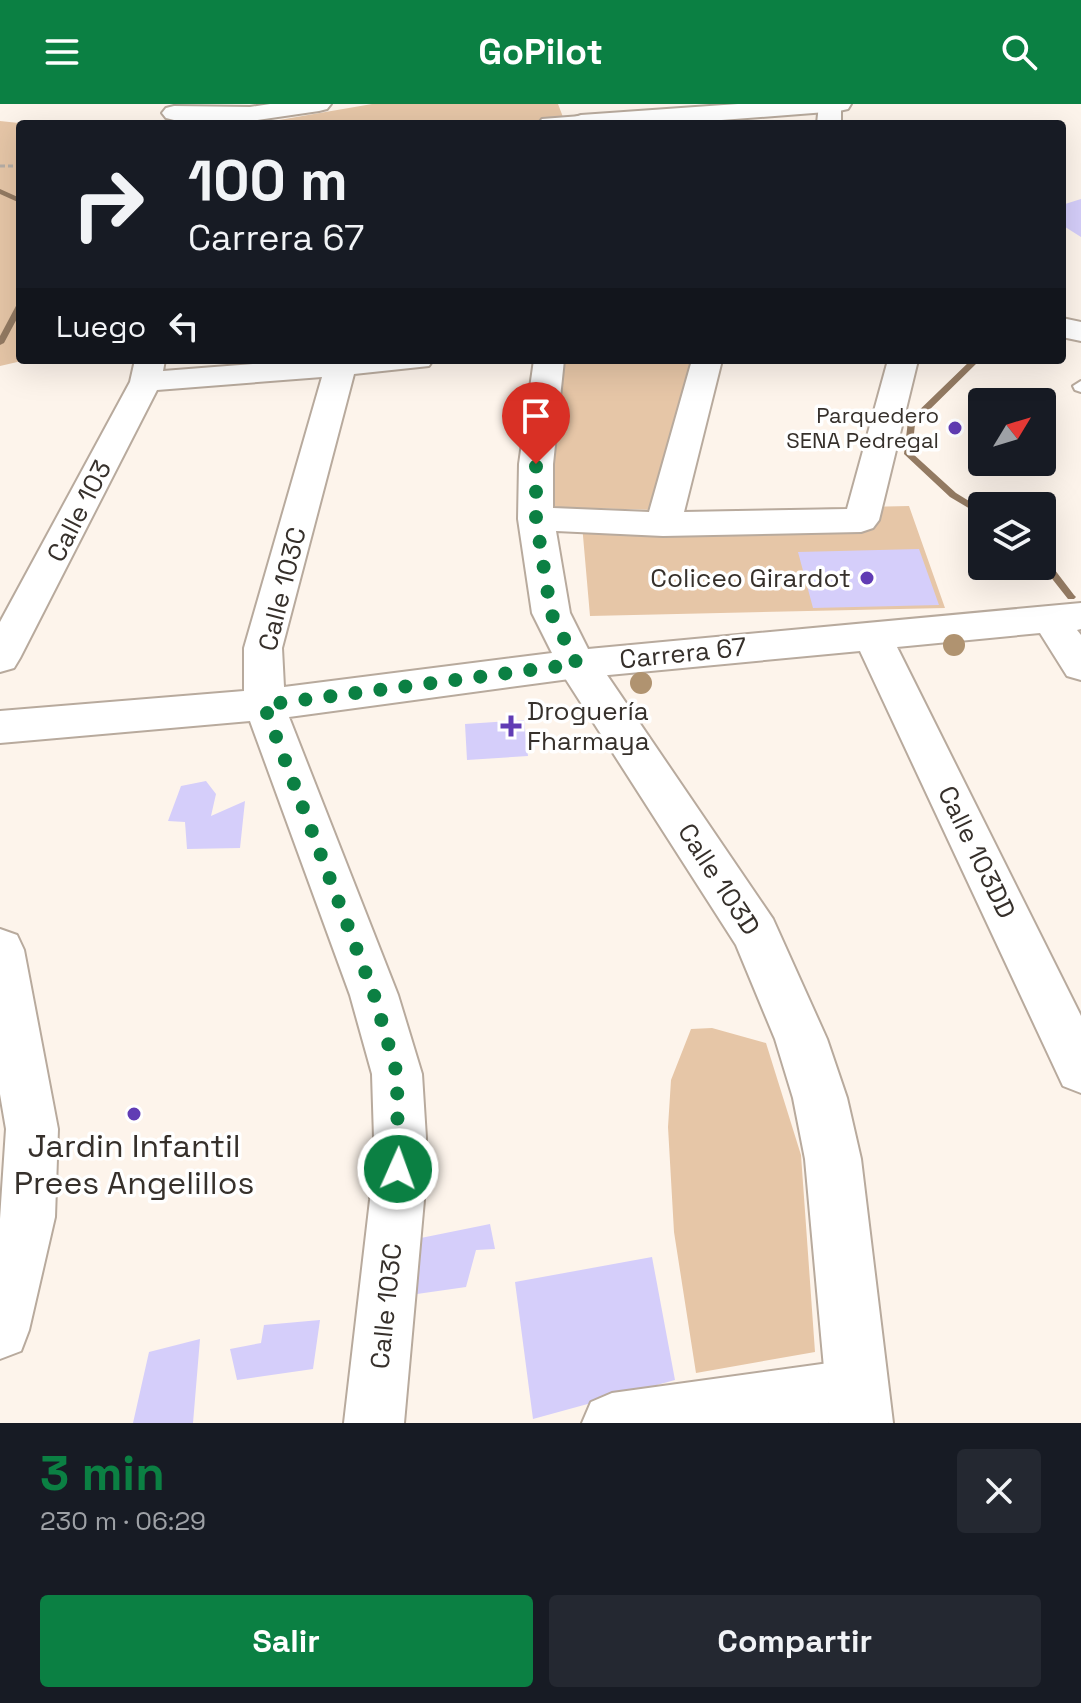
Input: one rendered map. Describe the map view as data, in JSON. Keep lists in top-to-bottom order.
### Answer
{
  "streets": {
    "street": [
      "Calle 103",
      "Calle 103C",
      "Carrera 67",
      "Calle 103DD",
      "Calle 103D"
    ]
  },
  "crossings": [
    ["Calle 103C", "Carrera 67"],
    ["Carrera 67", "Calle 103DD"],
    ["Carrera 67", "Calle 103D"]
  ],
  "places": {
    "other": ["Parquedero SENA Pedregal", "Coliceo Girardot", "Jardin Infantil Prees Angelillos"],
    "health": ["Droguería Fharmaya"]
  },
  "north": "top right",
  "page": {
    "header": "GoPilot",
    "turn": ["100 m", "Carrera 67"],
    "then": "Luego",
    "heading": ["3 min", "230 m · 06:29"],
    "buttons": ["Salir", "Compartir"]
  }
}
